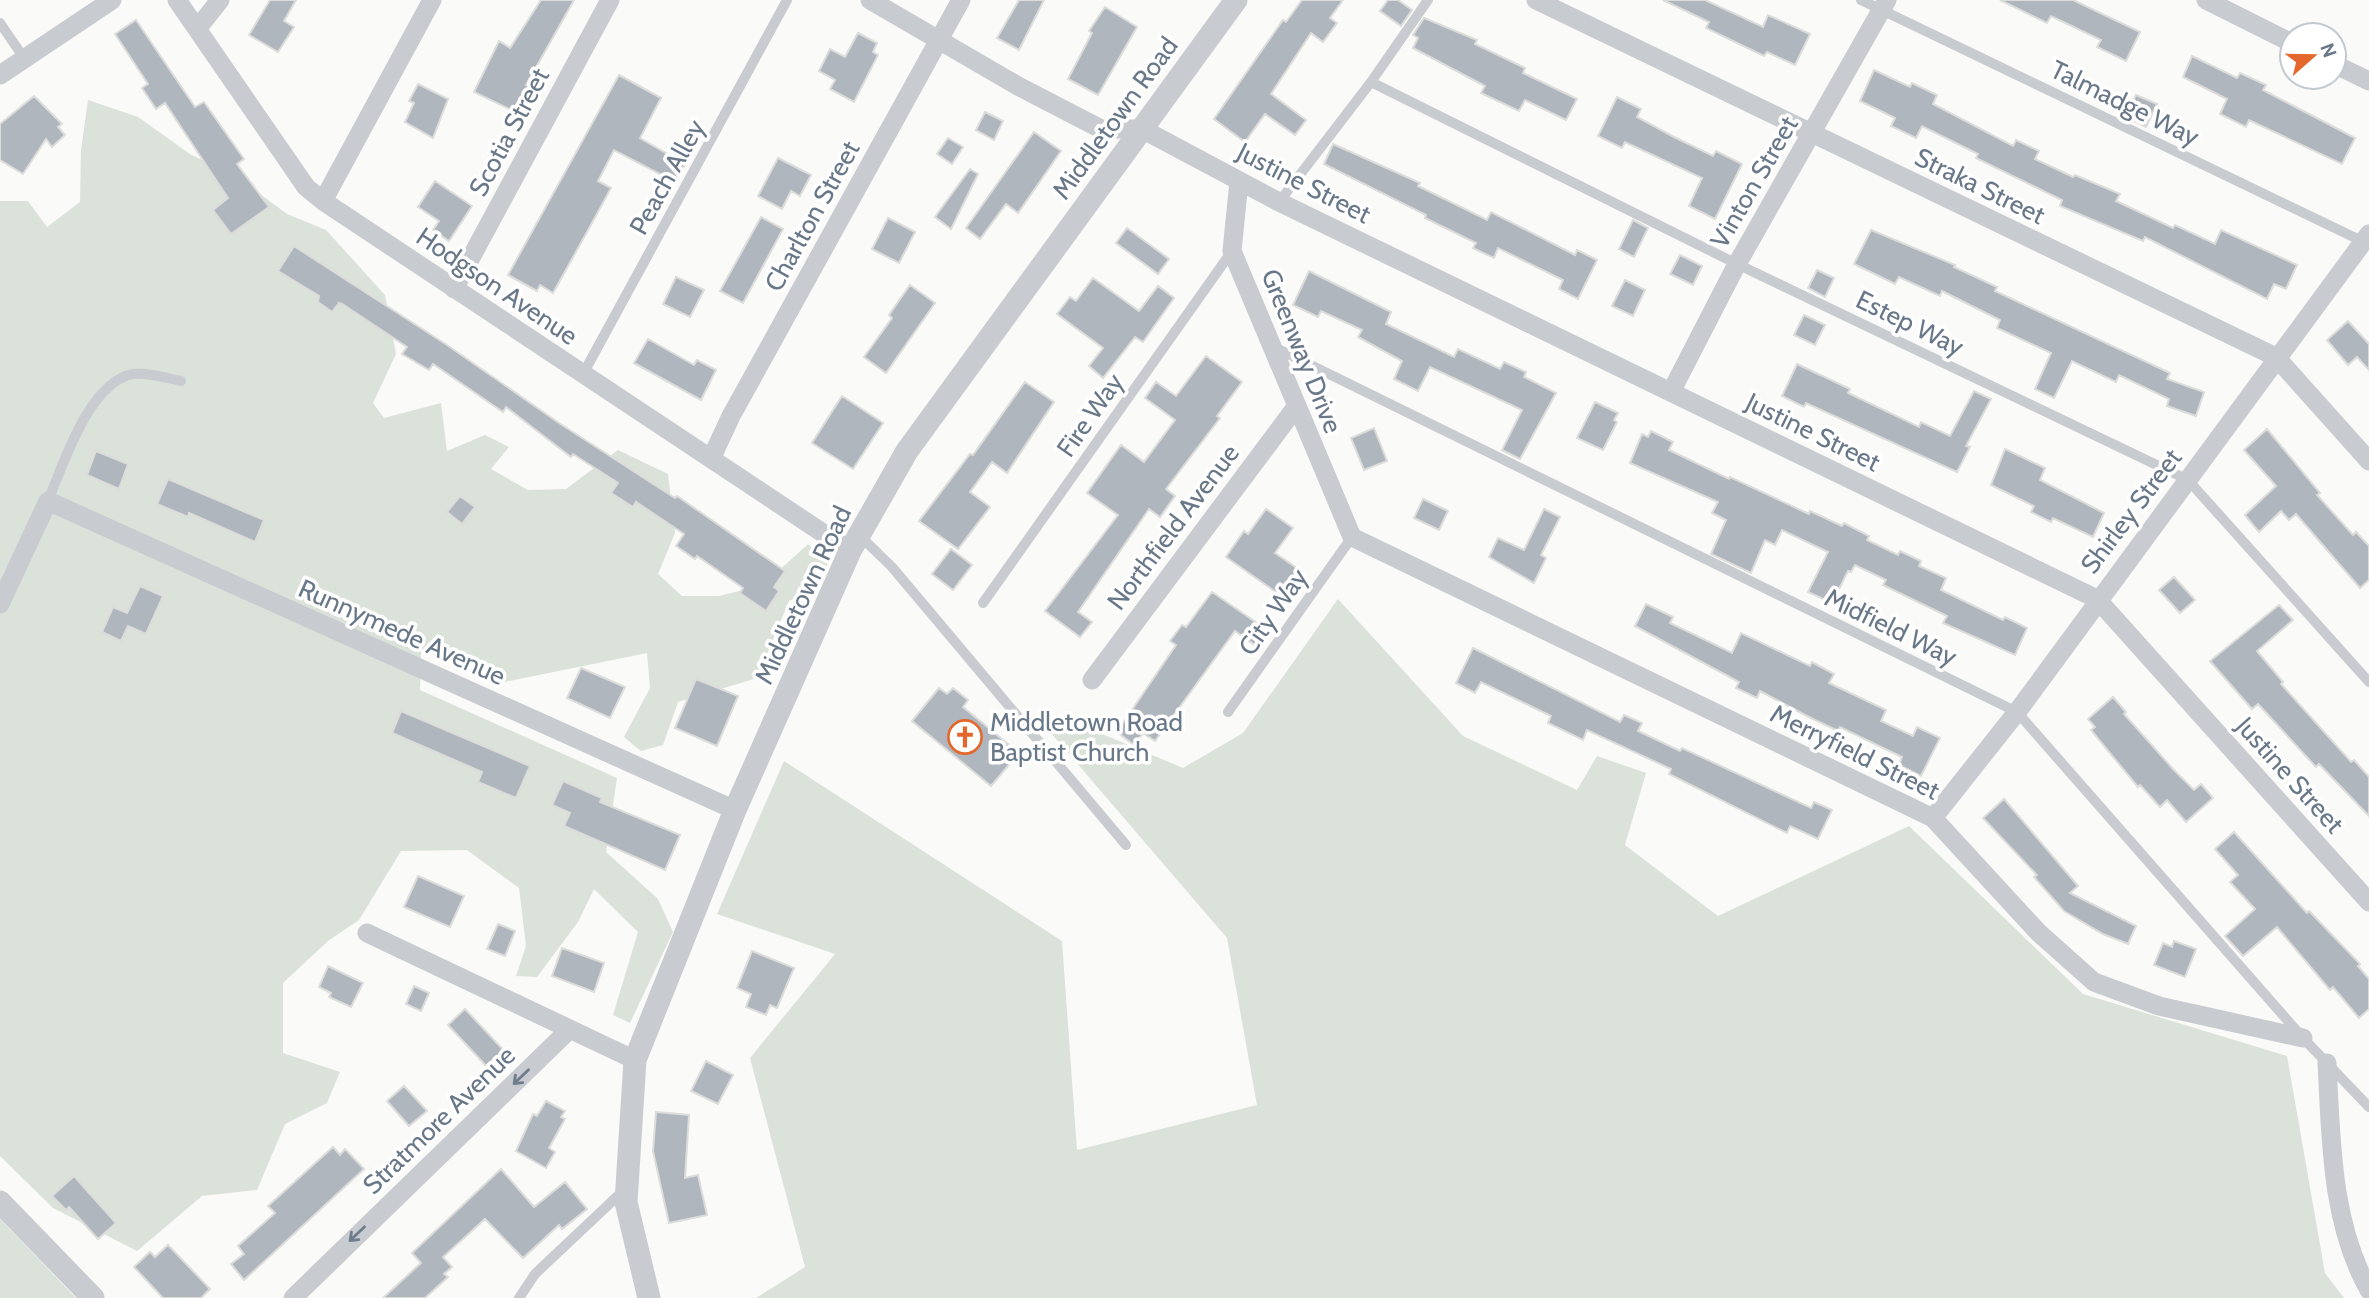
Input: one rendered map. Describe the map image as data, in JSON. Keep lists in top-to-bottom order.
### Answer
{
  "streets": {
    "street": [
      "Middletown Road",
      "Scotia Street",
      "Vinton Street",
      "Justine Street",
      "Straka Street",
      "Charlton Street",
      "Hodgson Avenue",
      "Greenway Drive",
      "Shirley Street",
      "Northfield Avenue",
      "Runnymede Avenue",
      "Merryfield Street",
      "Stratmore Avenue"
    ],
    "lane": [
      "Talmadge Way",
      "Peach Alley",
      "Estep Way",
      "Fire Way",
      "City Way",
      "Midfield Way"
    ]
  },
  "crossings": [
    ["Talmadge Way", "Vinton Street"],
    ["Talmadge Way", "Shirley Street"],
    ["Middletown Road", "Justine Street"],
    ["Middletown Road", "Hodgson Avenue"],
    ["Middletown Road", "Runnymede Avenue"],
    ["Scotia Street", "Hodgson Avenue"],
    ["Peach Alley", "Hodgson Avenue"],
    ["Vinton Street", "Justine Street"],
    ["Vinton Street", "Straka Street"],
    ["Vinton Street", "Estep Way"],
    ["Justine Street", "Greenway Drive"],
    ["Justine Street", "Shirley Street"],
    ["Straka Street", "Shirley Street"],
    ["Charlton Street", "Hodgson Avenue"],
    ["Estep Way", "Shirley Street"],
    ["Greenway Drive", "Fire Way"],
    ["Greenway Drive", "Northfield Avenue"],
    ["Greenway Drive", "City Way"],
    ["Greenway Drive", "Midfield Way"],
    ["Greenway Drive", "Merryfield Street"],
    ["Shirley Street", "Midfield Way"],
    ["Shirley Street", "Merryfield Street"],
    ["City Way", "Merryfield Street"],
    ["Midfield Way", "Merryfield Street"]
  ],
  "one_way": ["Stratmore Avenue"],
  "places": {
    "church": ["Middletown Road Baptist Church"]
  },
  "north": "right"
}
